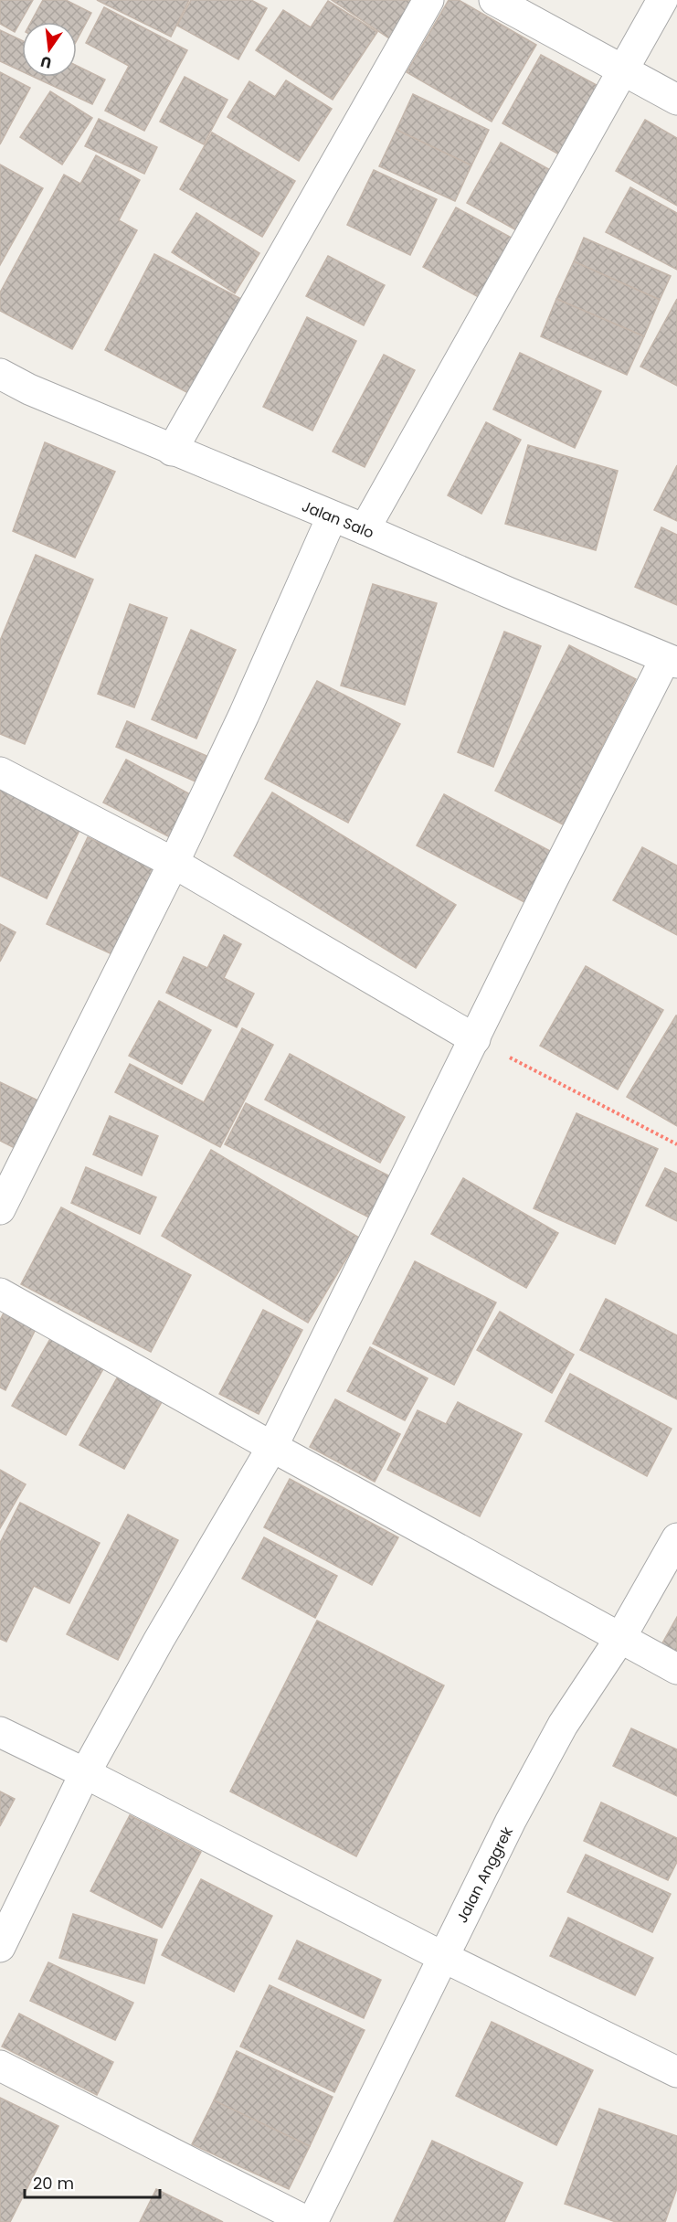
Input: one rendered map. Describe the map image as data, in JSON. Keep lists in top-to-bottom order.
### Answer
{
  "streets": {
    "street": ["Jalan Salo", "Jalan Anggrek"]
  },
  "scale_bar": "20 m",
  "north": "bottom"
}
